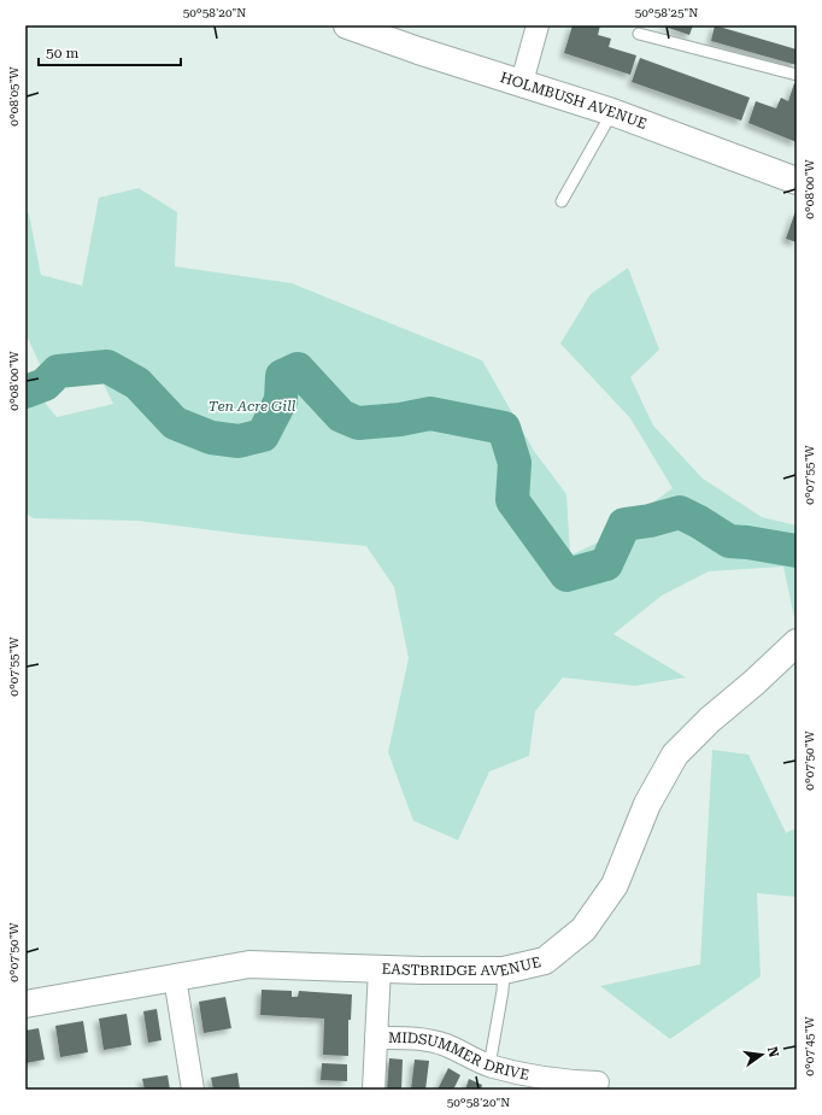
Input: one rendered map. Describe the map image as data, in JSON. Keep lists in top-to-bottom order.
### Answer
{
  "streets": {
    "street": ["HOLMBUSH AVENUE", "EASTBRIDGE AVENUE", "MIDSUMMER DRIVE"]
  },
  "parks": ["Ten Acre Gill"],
  "scale_bar": "50 m",
  "north": "right",
  "coordinates": [
    "50°58'20\"N",
    "50°58'25\"N",
    "0°08'05\"W",
    "0°08'00\"W",
    "0°07'55\"W",
    "0°07'50\"W",
    "0°07'45\"W"
  ]
}
